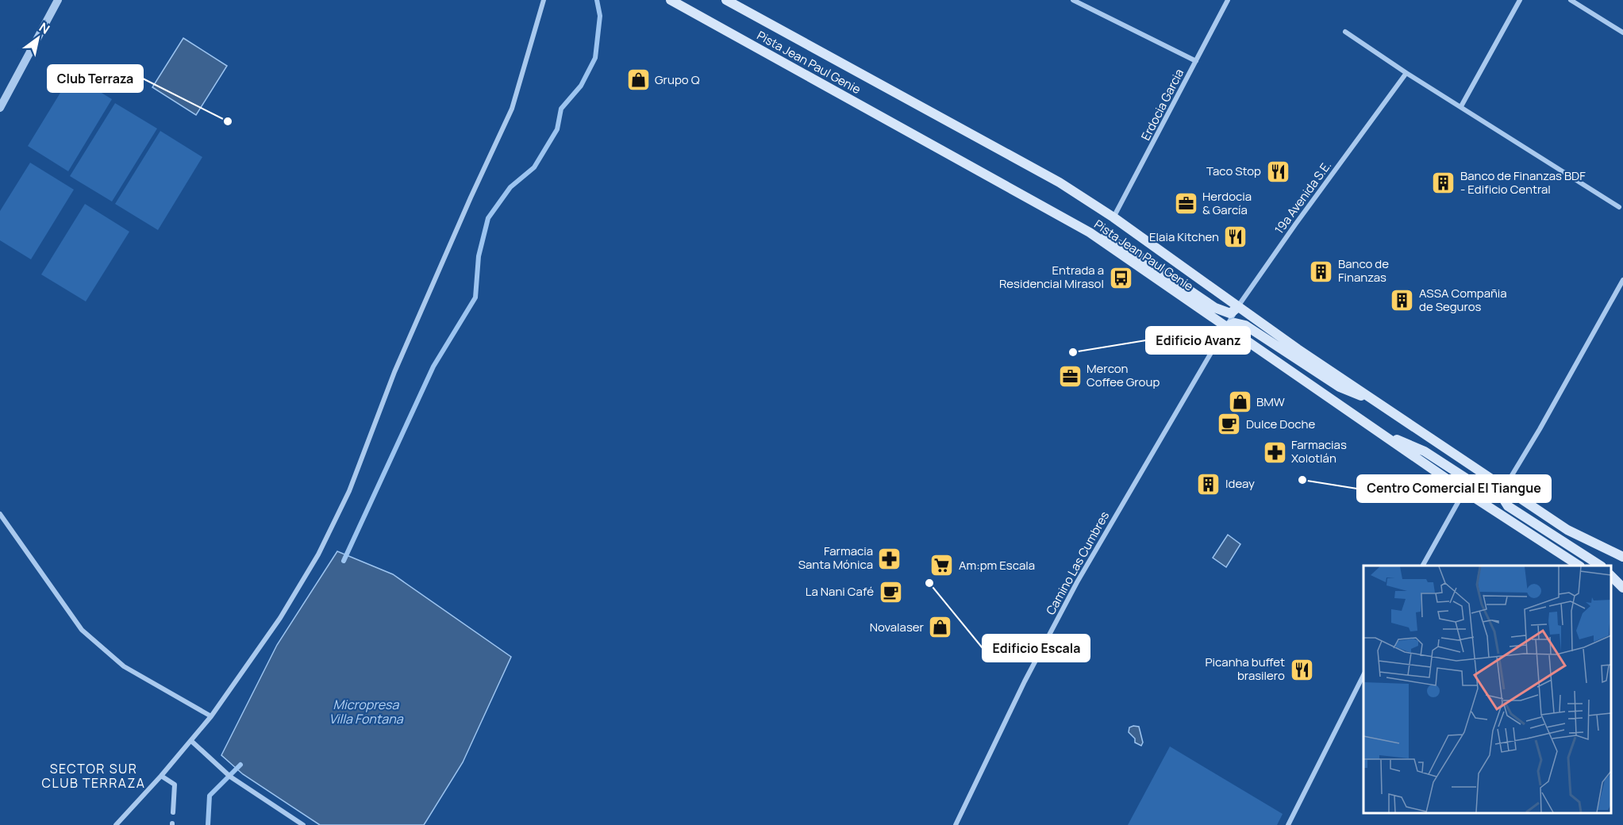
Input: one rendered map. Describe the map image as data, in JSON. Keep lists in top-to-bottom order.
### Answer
{
  "streets": {
    "main road": ["Pista Jean Paul Genie"],
    "street": ["Erdocia Garcia", "19a Avenida S.E.", "Camino Las Cumbres"]
  },
  "crossings": [
    ["Pista Jean Paul Genie", "Erdocia Garcia"],
    ["Pista Jean Paul Genie", "19a Avenida S.E."],
    ["Pista Jean Paul Genie", "Camino Las Cumbres"],
    ["19a Avenida S.E.", "Camino Las Cumbres"]
  ],
  "districts": ["SECTOR SUR CLUB TERRAZA"],
  "water": ["Micropresa Villa Fontana"],
  "places": {
    "shop": ["Grupo Q", "BMW", "Novalaser"],
    "other": [
      "Club Terraza",
      "Edificio Avanz",
      "Centro Comercial El Tiangue",
      "Edificio Escala"
    ],
    "restaurant": ["Taco Stop", "Elaia Kitchen", "Picanha buffet brasilero"],
    "building": [
      "Banco de Finanzas BDF - Edificio Central",
      "Banco de Finanzas",
      "ASSA Compañia de Seguros",
      "Ideay"
    ],
    "office": ["Herdocia & García", "Mercon Coffee Group"],
    "bus stop": ["Entrada a Residencial Mirasol"],
    "cafe": ["Dulce Doche", "La Nani Café"],
    "pharmacy": ["Farmacias Xolotlán", "Farmacia Santa Mónica"],
    "supermarket": ["Am:pm Escala"]
  },
  "north": "top right"
}
